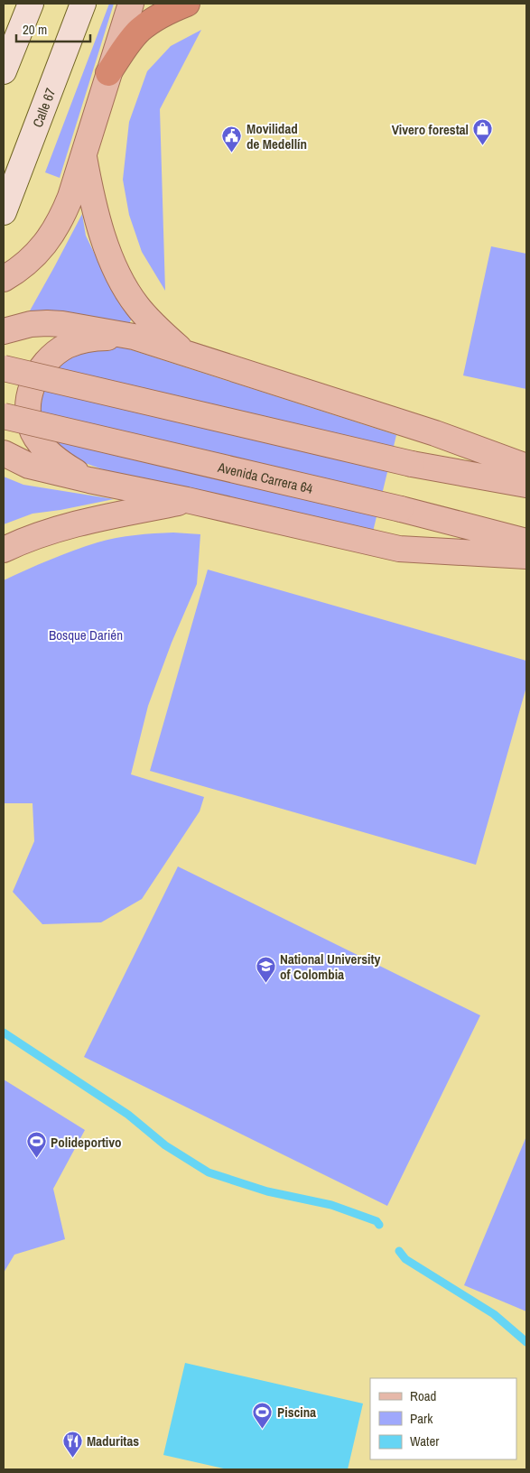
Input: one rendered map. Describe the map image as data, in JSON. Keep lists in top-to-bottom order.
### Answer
{
  "streets": {
    "main road": ["Calle 67", "Avenida Carrera 64"]
  },
  "parks": ["Bosque Darién"],
  "places": {
    "shop": ["Vivero forestal"],
    "public building": ["Movilidad de Medellín"],
    "school or university": ["National University of Colombia"],
    "sports": ["Polideportivo", "Piscina"],
    "restaurant": ["Maduritas"]
  },
  "legend": ["Road", "Park", "Water"],
  "scale_bar": "20 m"
}
